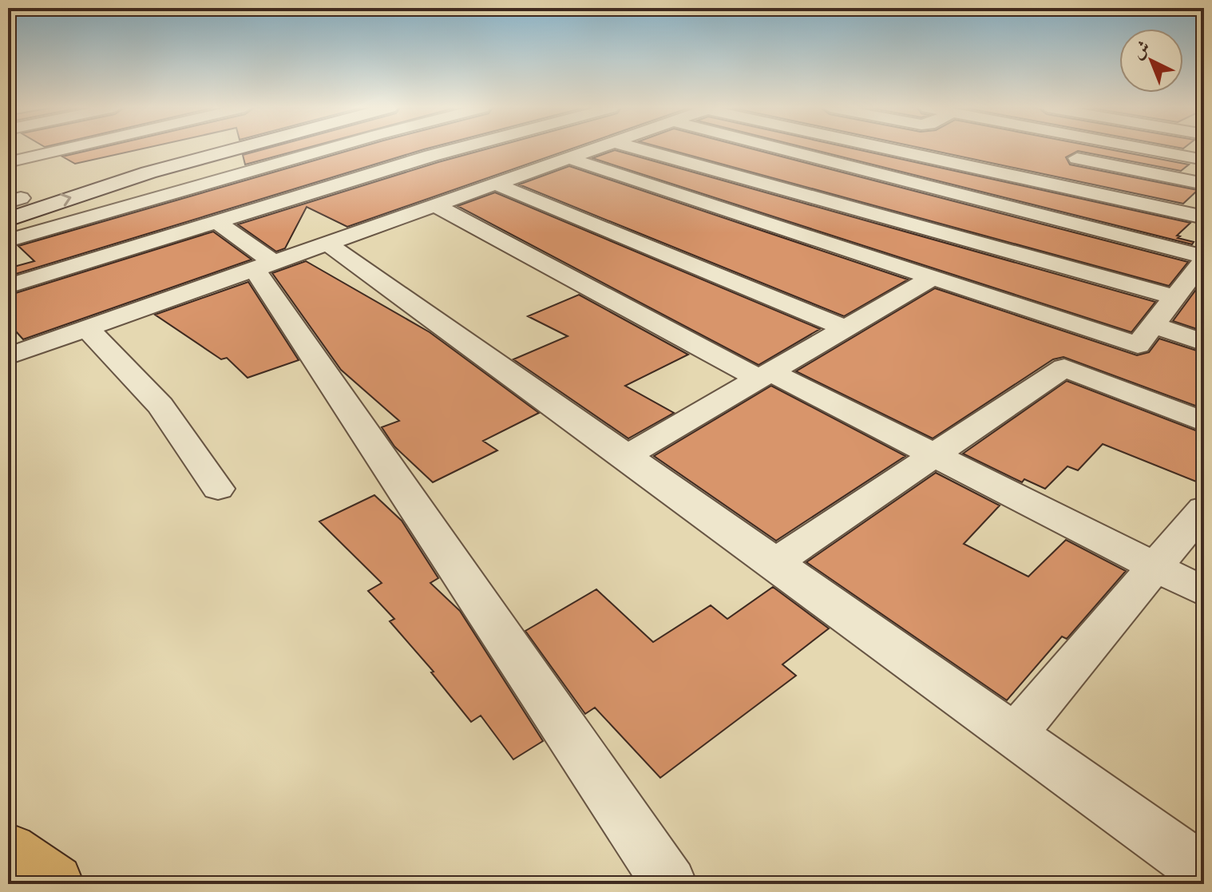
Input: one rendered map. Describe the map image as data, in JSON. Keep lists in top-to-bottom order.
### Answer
{
  "north": "top left"
}
